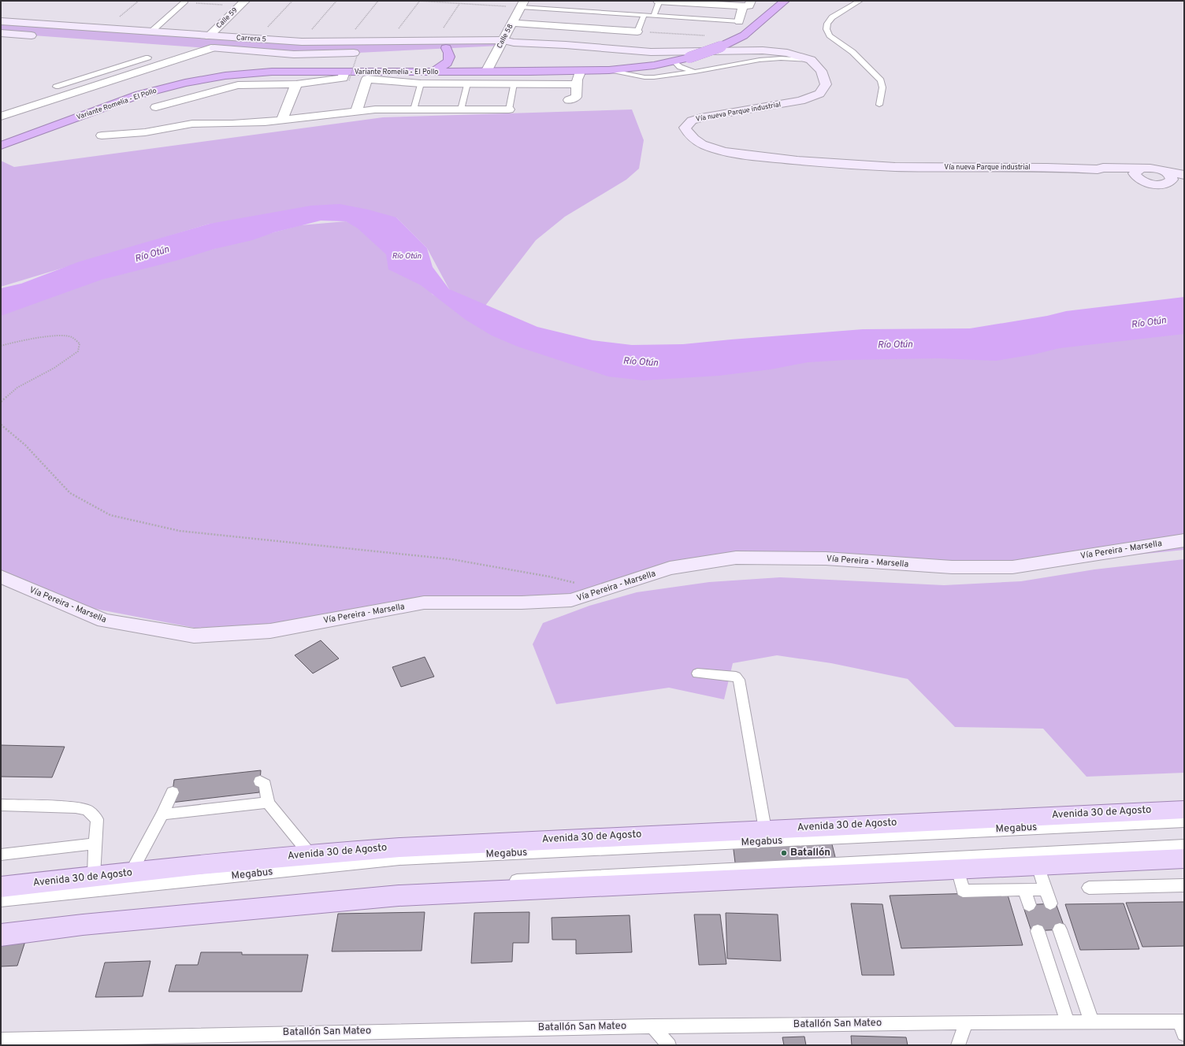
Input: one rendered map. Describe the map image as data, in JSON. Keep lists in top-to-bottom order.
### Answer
{
  "streets": {
    "highway": ["Variante Romelia - El Pollo"],
    "main road": [
      "Carrera 5",
      "Vía nueva Parque industrial",
      "Vía Pereira - Marsella",
      "Avenida 30 de Agosto"
    ],
    "street": ["Calle 59", "Calle 58"],
    "lane": ["Megabus", "Batallón San Mateo"]
  },
  "crossings": [
    ["Calle 59", "Carrera 5"],
    ["Calle 58", "Carrera 5"],
    ["Calle 58", "Variante Romelia - El Pollo"]
  ],
  "water": ["Río Otún"],
  "places": ["Batallón"]
}
